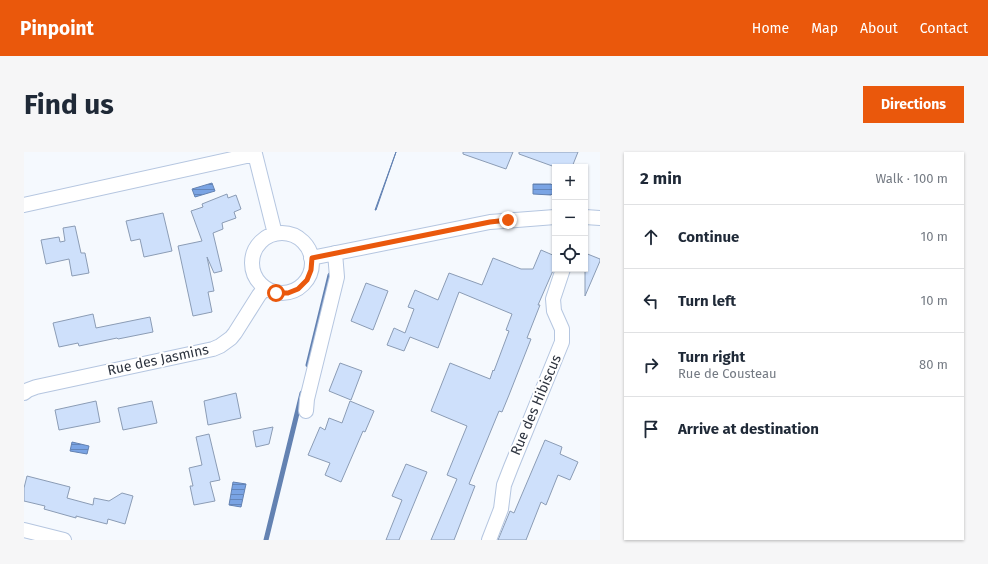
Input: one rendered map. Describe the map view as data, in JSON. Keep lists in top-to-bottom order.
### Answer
{
  "streets": {
    "street": ["Rue des Jasmins", "Rue des Hibiscus"]
  },
  "page": {
    "header": "Pinpoint",
    "nav": [
      "Home",
      "Map",
      "About",
      "Contact"
    ],
    "buttons": "Directions",
    "title": "Find us",
    "heading": ["2 min", "Walk · 100 m"],
    "map_buttons": ["+", "−"],
    "list": [
      ["Continue", "10 m"],
      ["Turn left", "10 m"],
      ["Turn right", "Rue de Cousteau", "80 m"],
      "Arrive at destination"
    ]
  }
}
